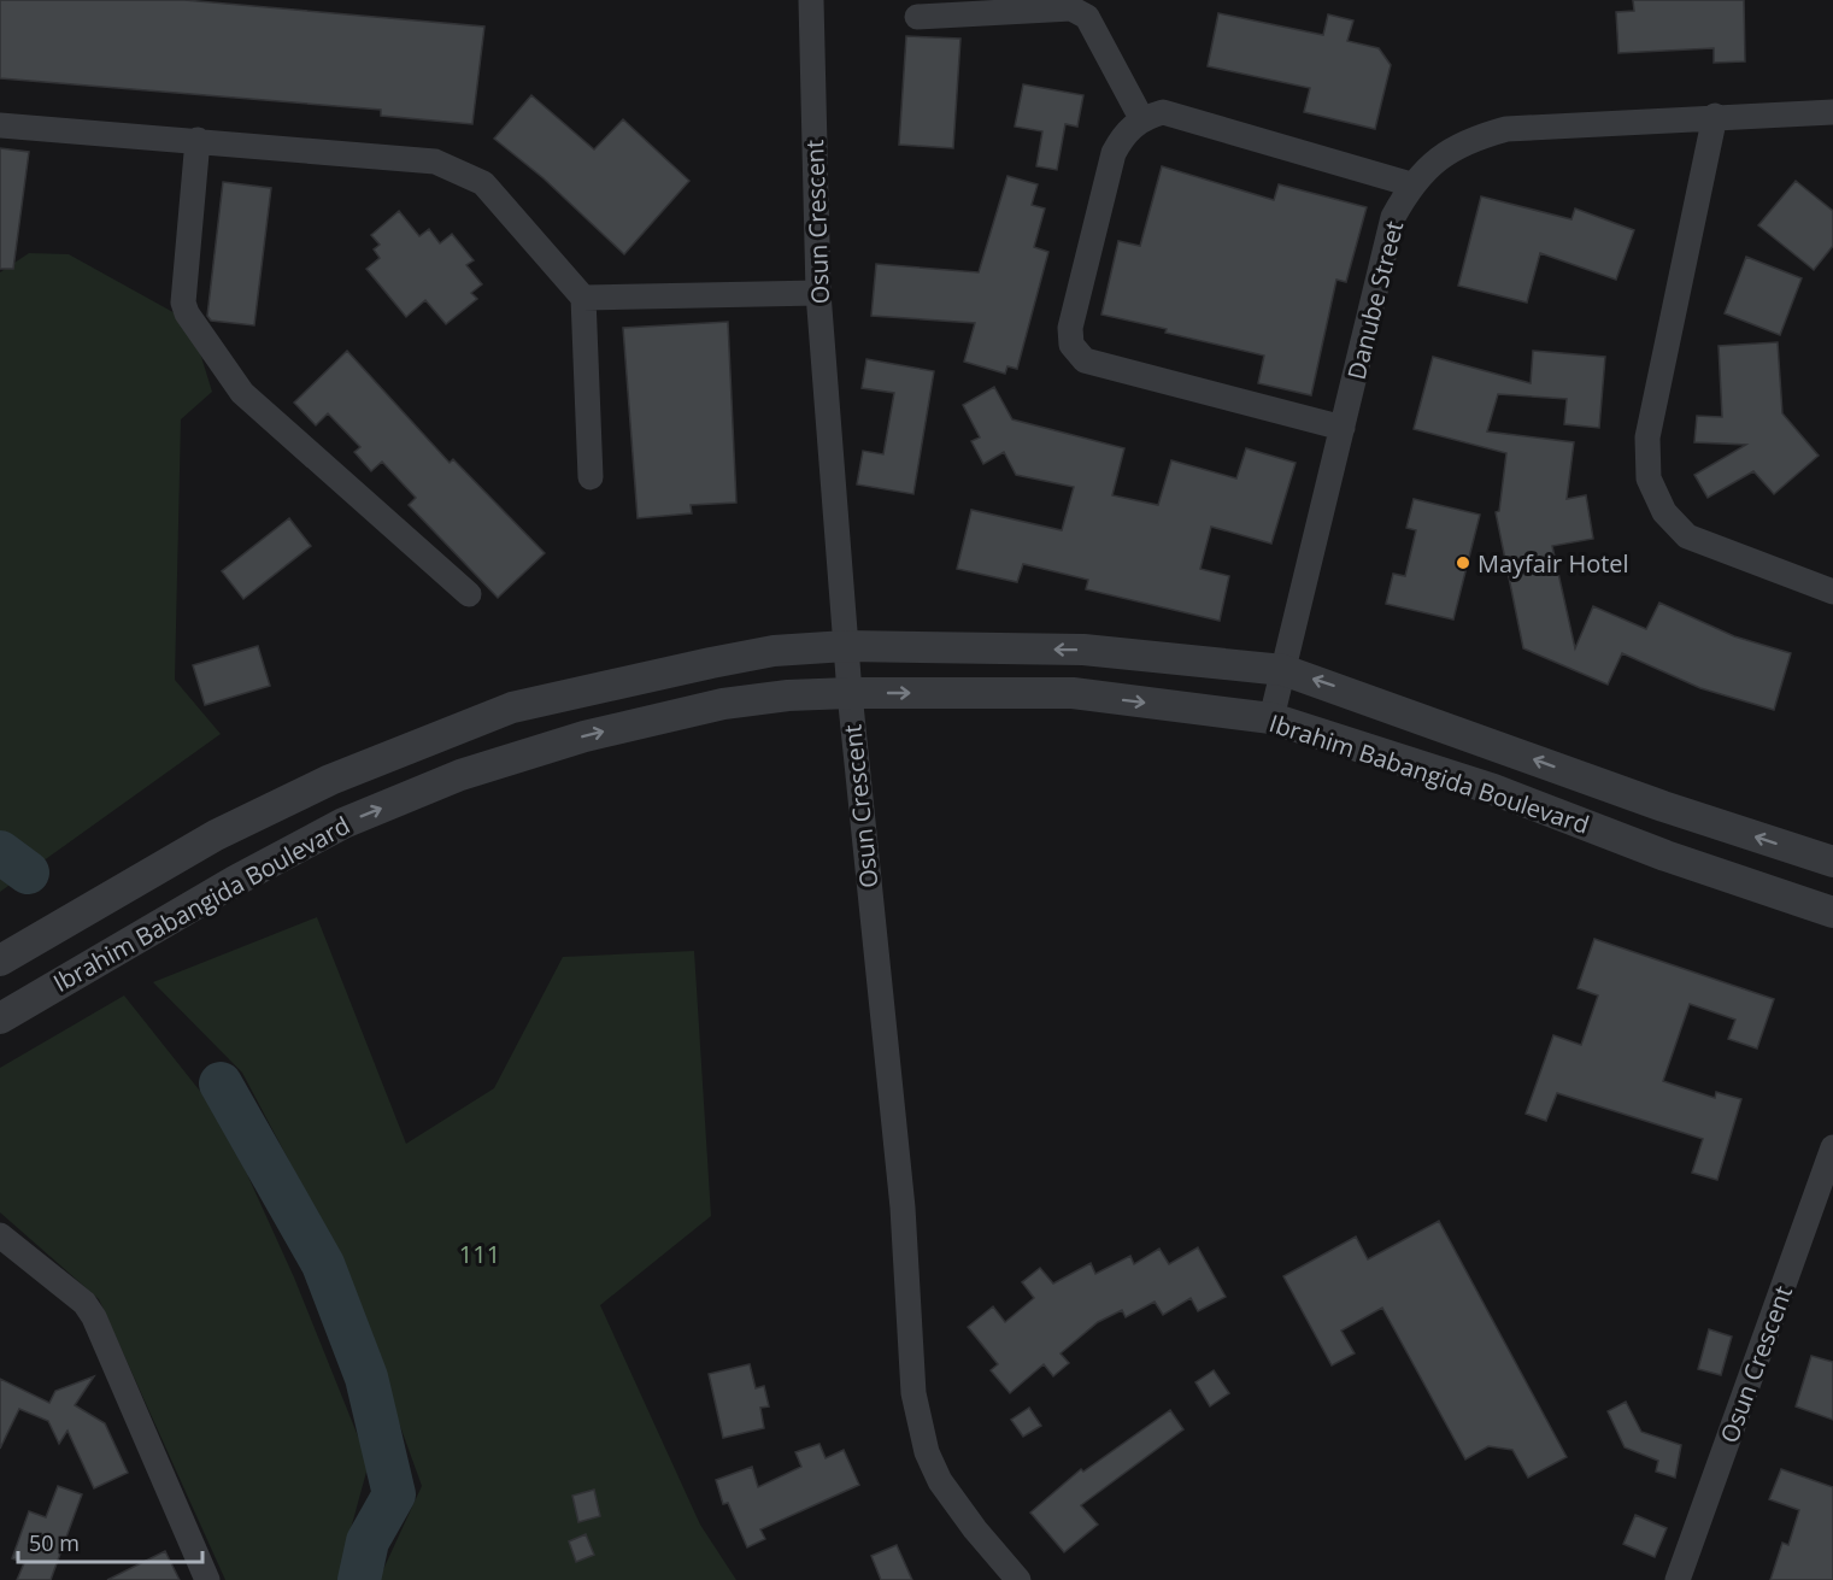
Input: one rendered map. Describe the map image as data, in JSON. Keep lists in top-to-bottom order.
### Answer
{
  "streets": {
    "street": ["Osun Crescent", "Danube Street", "Ibrahim Babangida Boulevard"]
  },
  "crossings": [
    ["Osun Crescent", "Ibrahim Babangida Boulevard"],
    ["Danube Street", "Ibrahim Babangida Boulevard"]
  ],
  "parks": ["111"],
  "places": ["Mayfair Hotel"],
  "scale_bar": "50 m"
}
